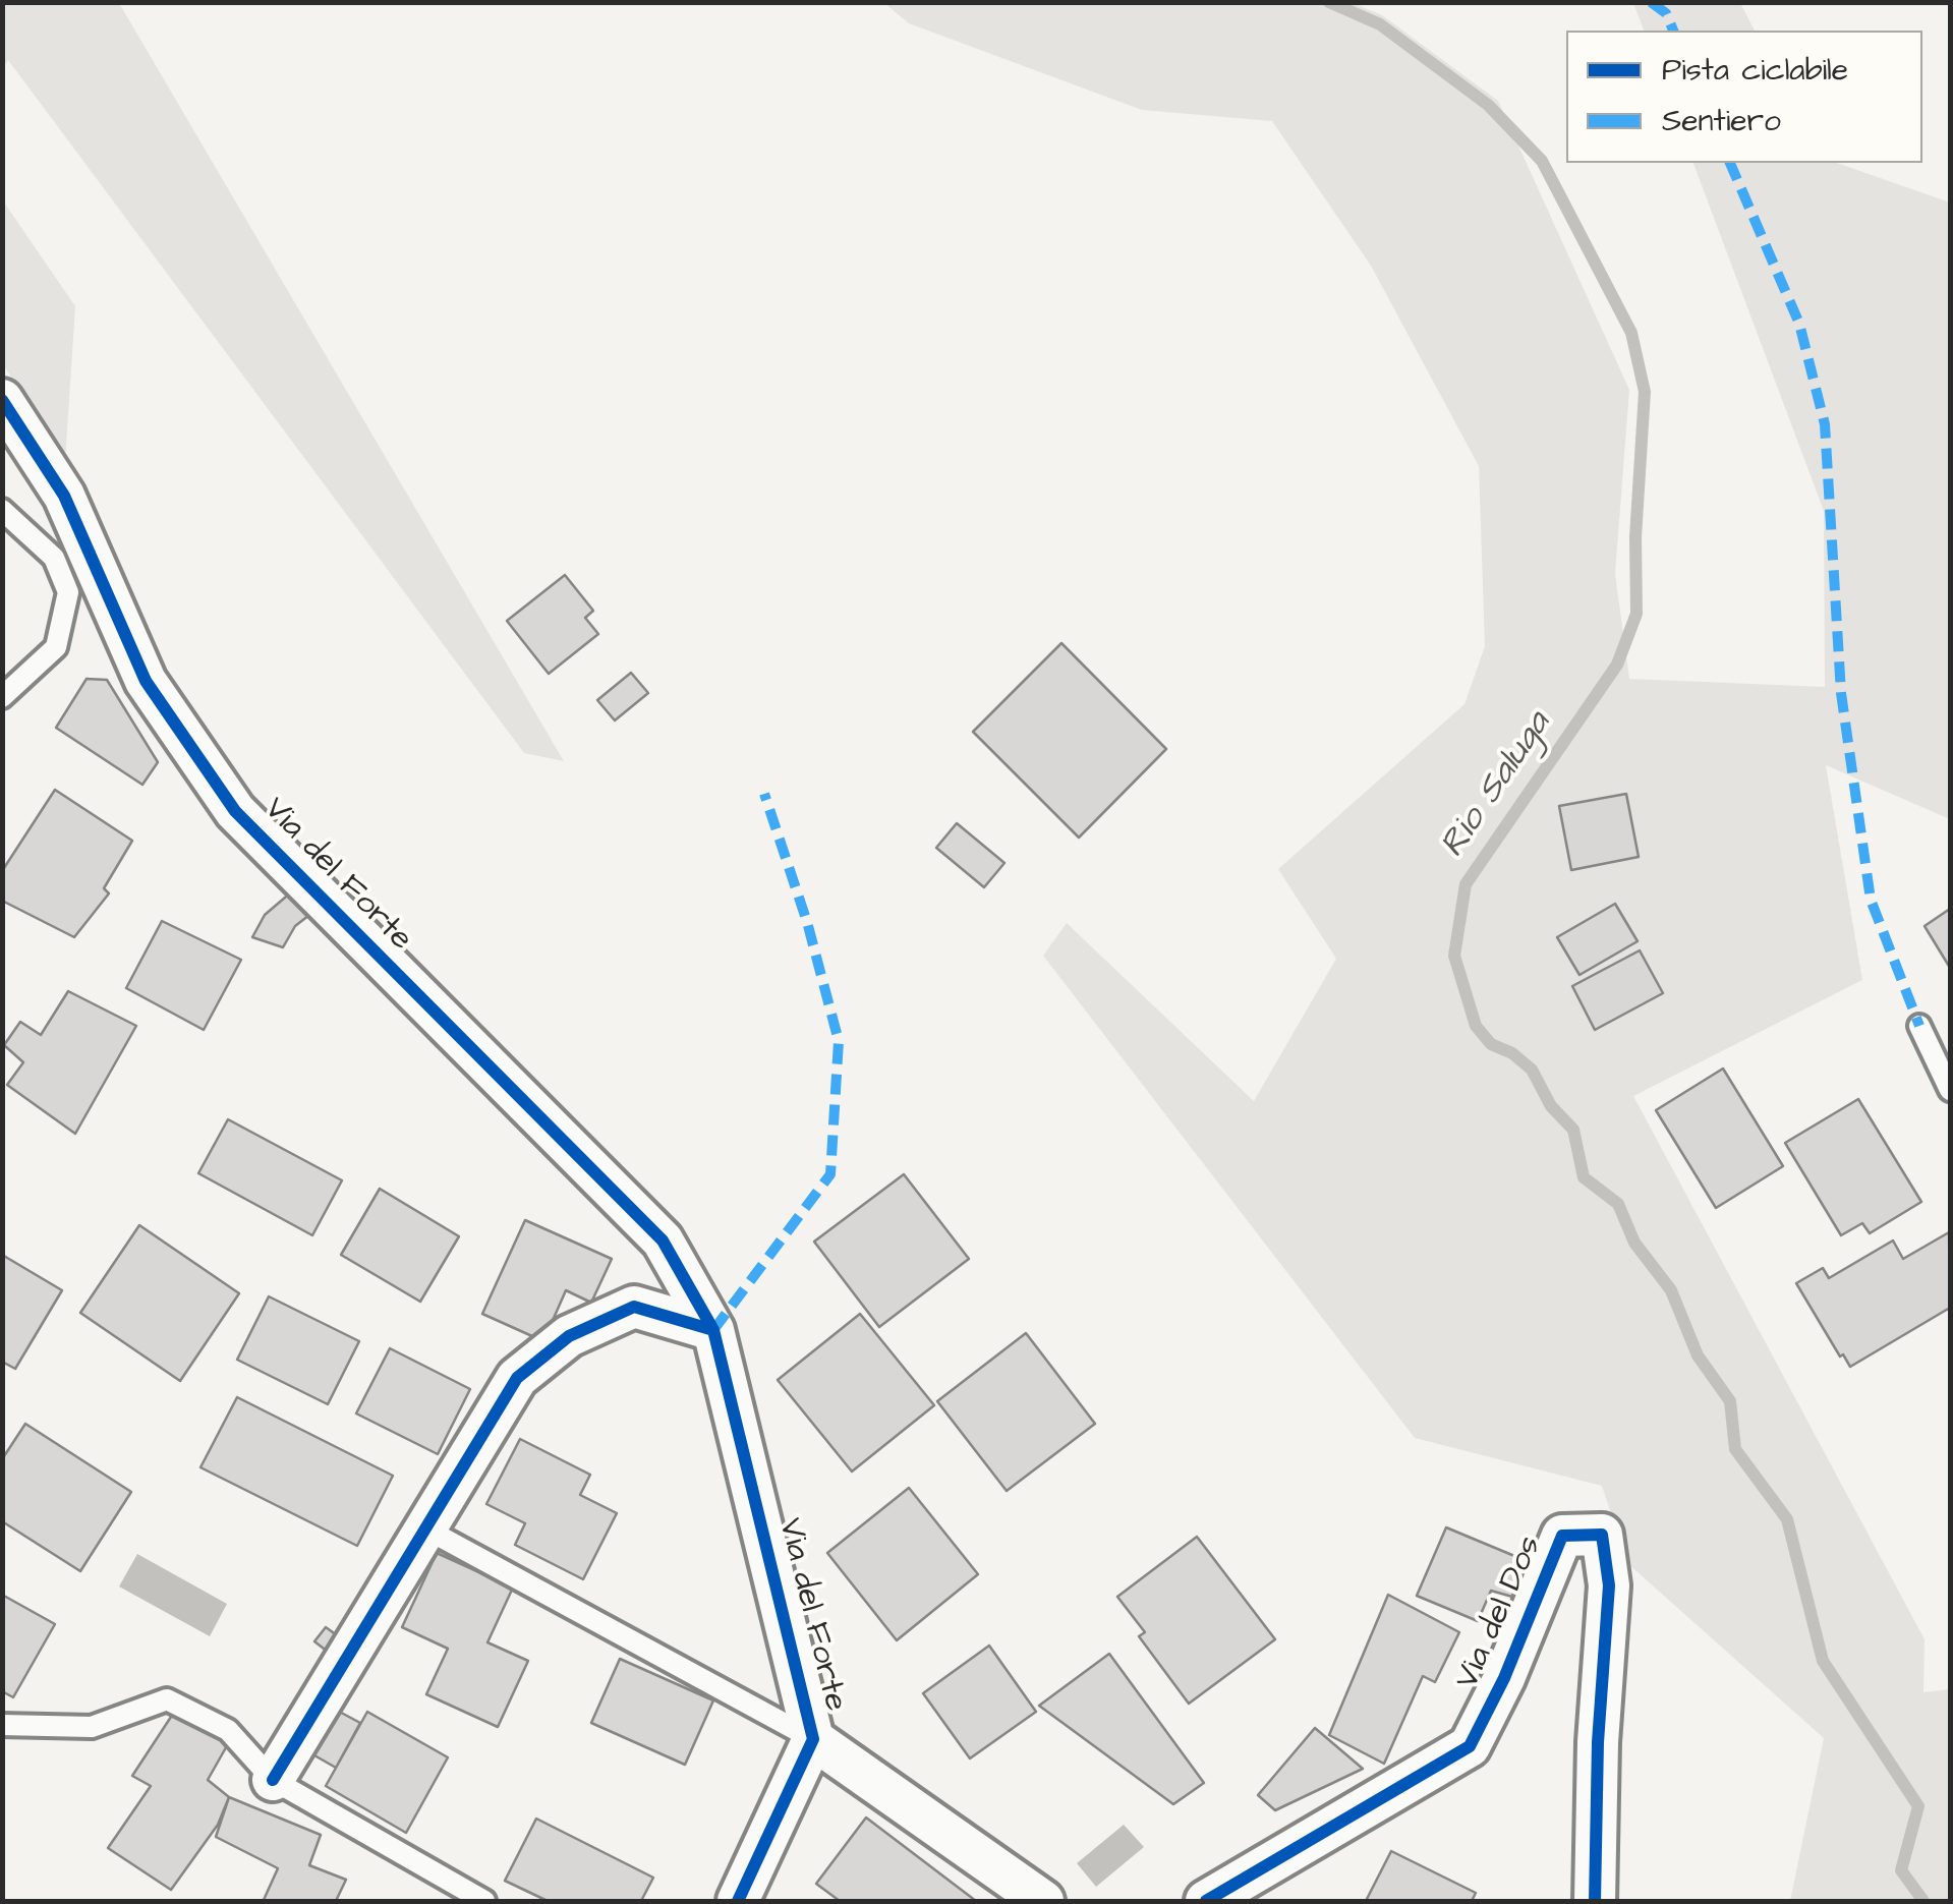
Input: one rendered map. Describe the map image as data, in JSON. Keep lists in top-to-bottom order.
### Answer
{
  "streets": {
    "street": ["Via del Forte", "Via del Dos"]
  },
  "water": ["Rio Saluga"],
  "legend": ["Pista ciclabile", "Sentiero"]
}
